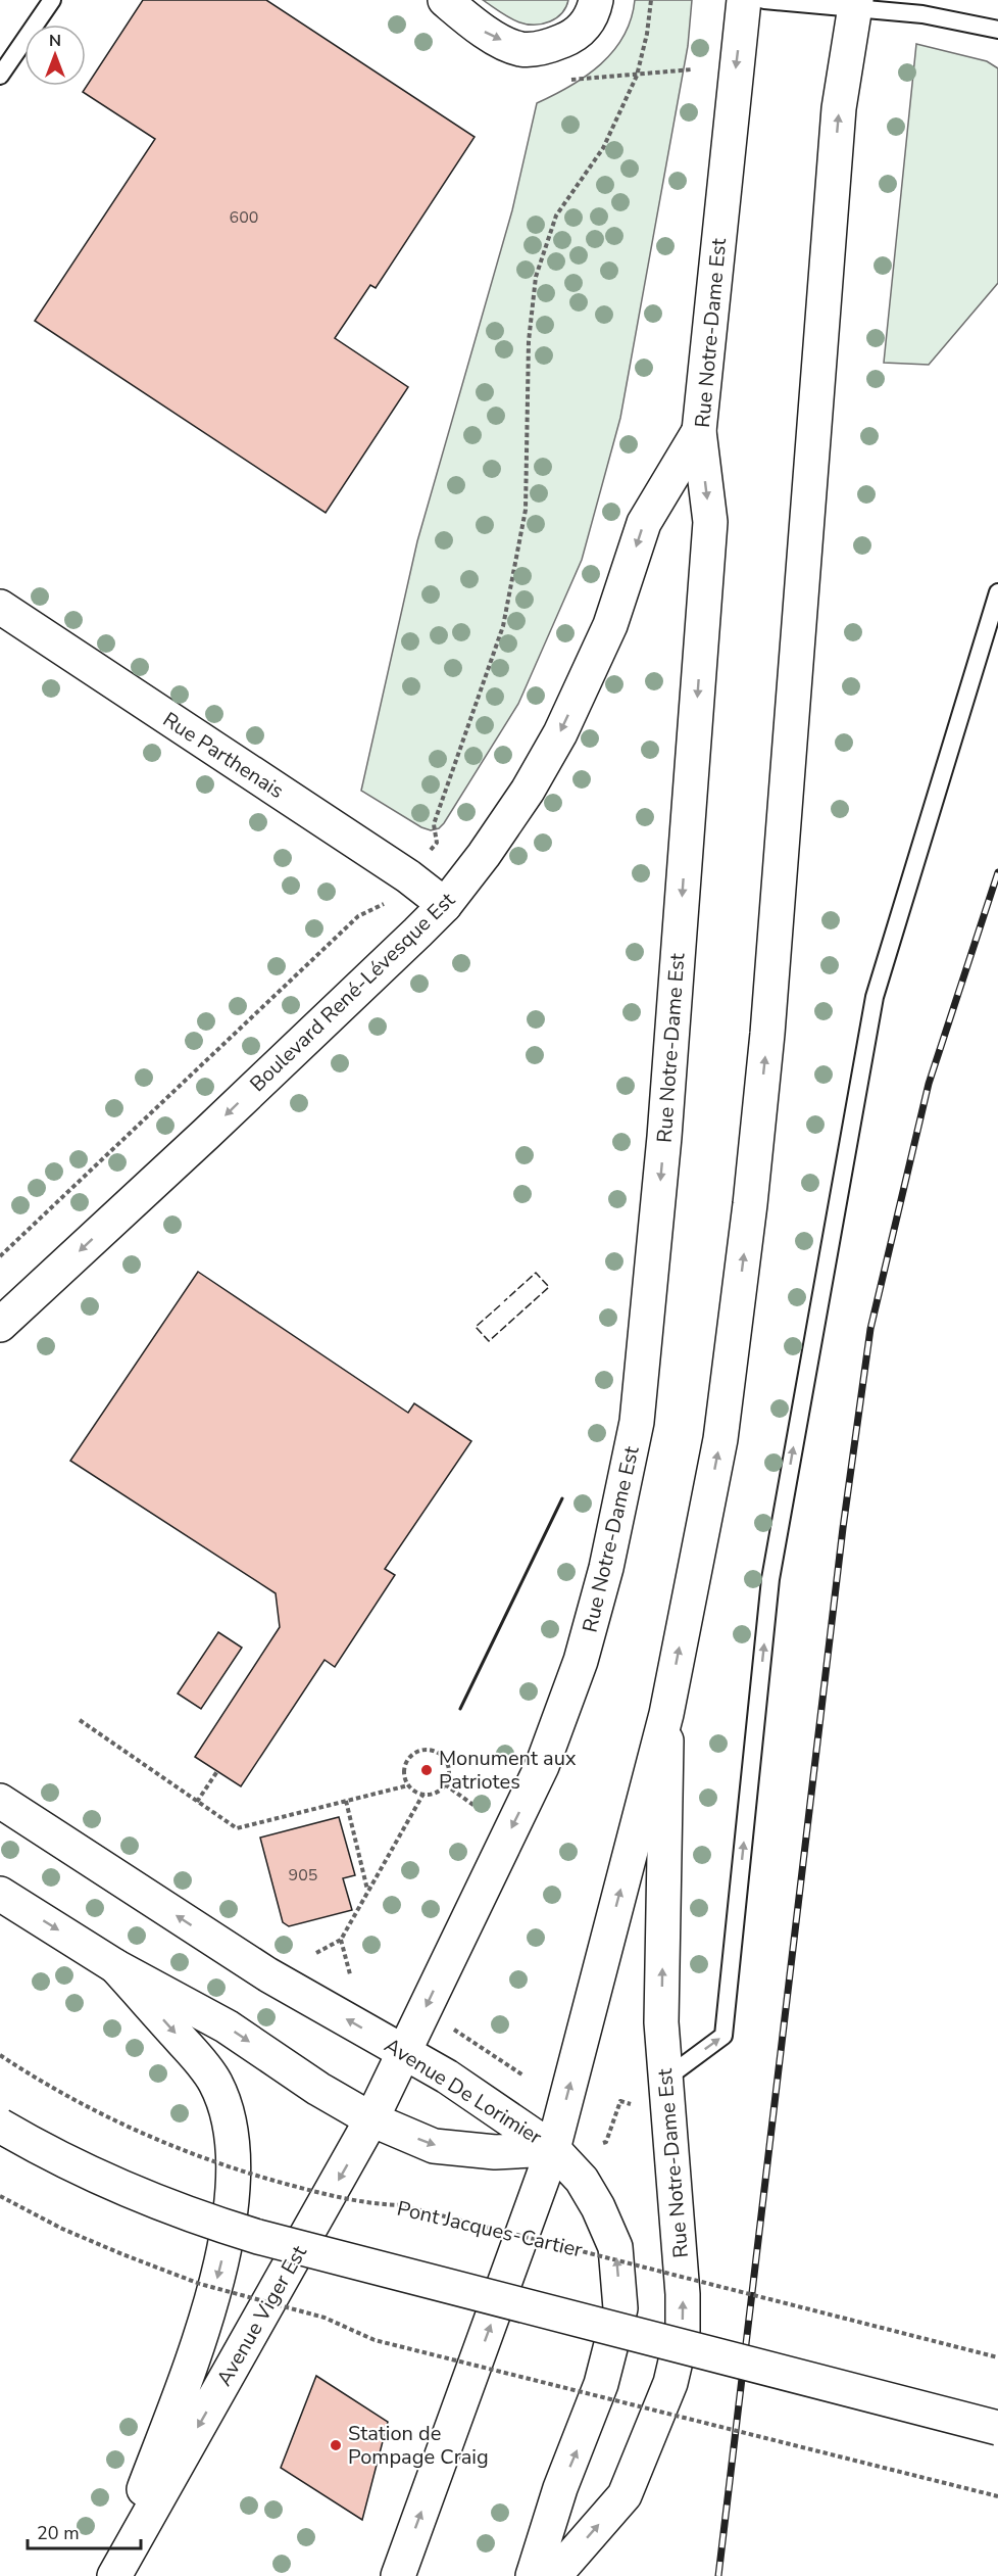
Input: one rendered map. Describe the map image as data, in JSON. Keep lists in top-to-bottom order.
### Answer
{
  "streets": {
    "main road": [
      "Rue Notre-Dame Est",
      "Rue Parthenais",
      "Boulevard René-Lévesque Est",
      "Avenue De Lorimier",
      "Avenue Viger Est"
    ],
    "path": ["Pont Jacques-Cartier"]
  },
  "crossings": [
    ["Rue Notre-Dame Est", "Boulevard René-Lévesque Est"],
    ["Rue Notre-Dame Est", "Avenue De Lorimier"],
    ["Rue Notre-Dame Est", "Avenue Viger Est"],
    ["Rue Parthenais", "Boulevard René-Lévesque Est"],
    ["Avenue De Lorimier", "Avenue Viger Est"]
  ],
  "one_way": ["Boulevard René-Lévesque Est", "Avenue Viger Est"],
  "places": ["Monument aux Patriotes", "Station de Pompage Craig"],
  "house_numbers": ["600", "905"],
  "scale_bar": "20 m",
  "north": "top"
}
